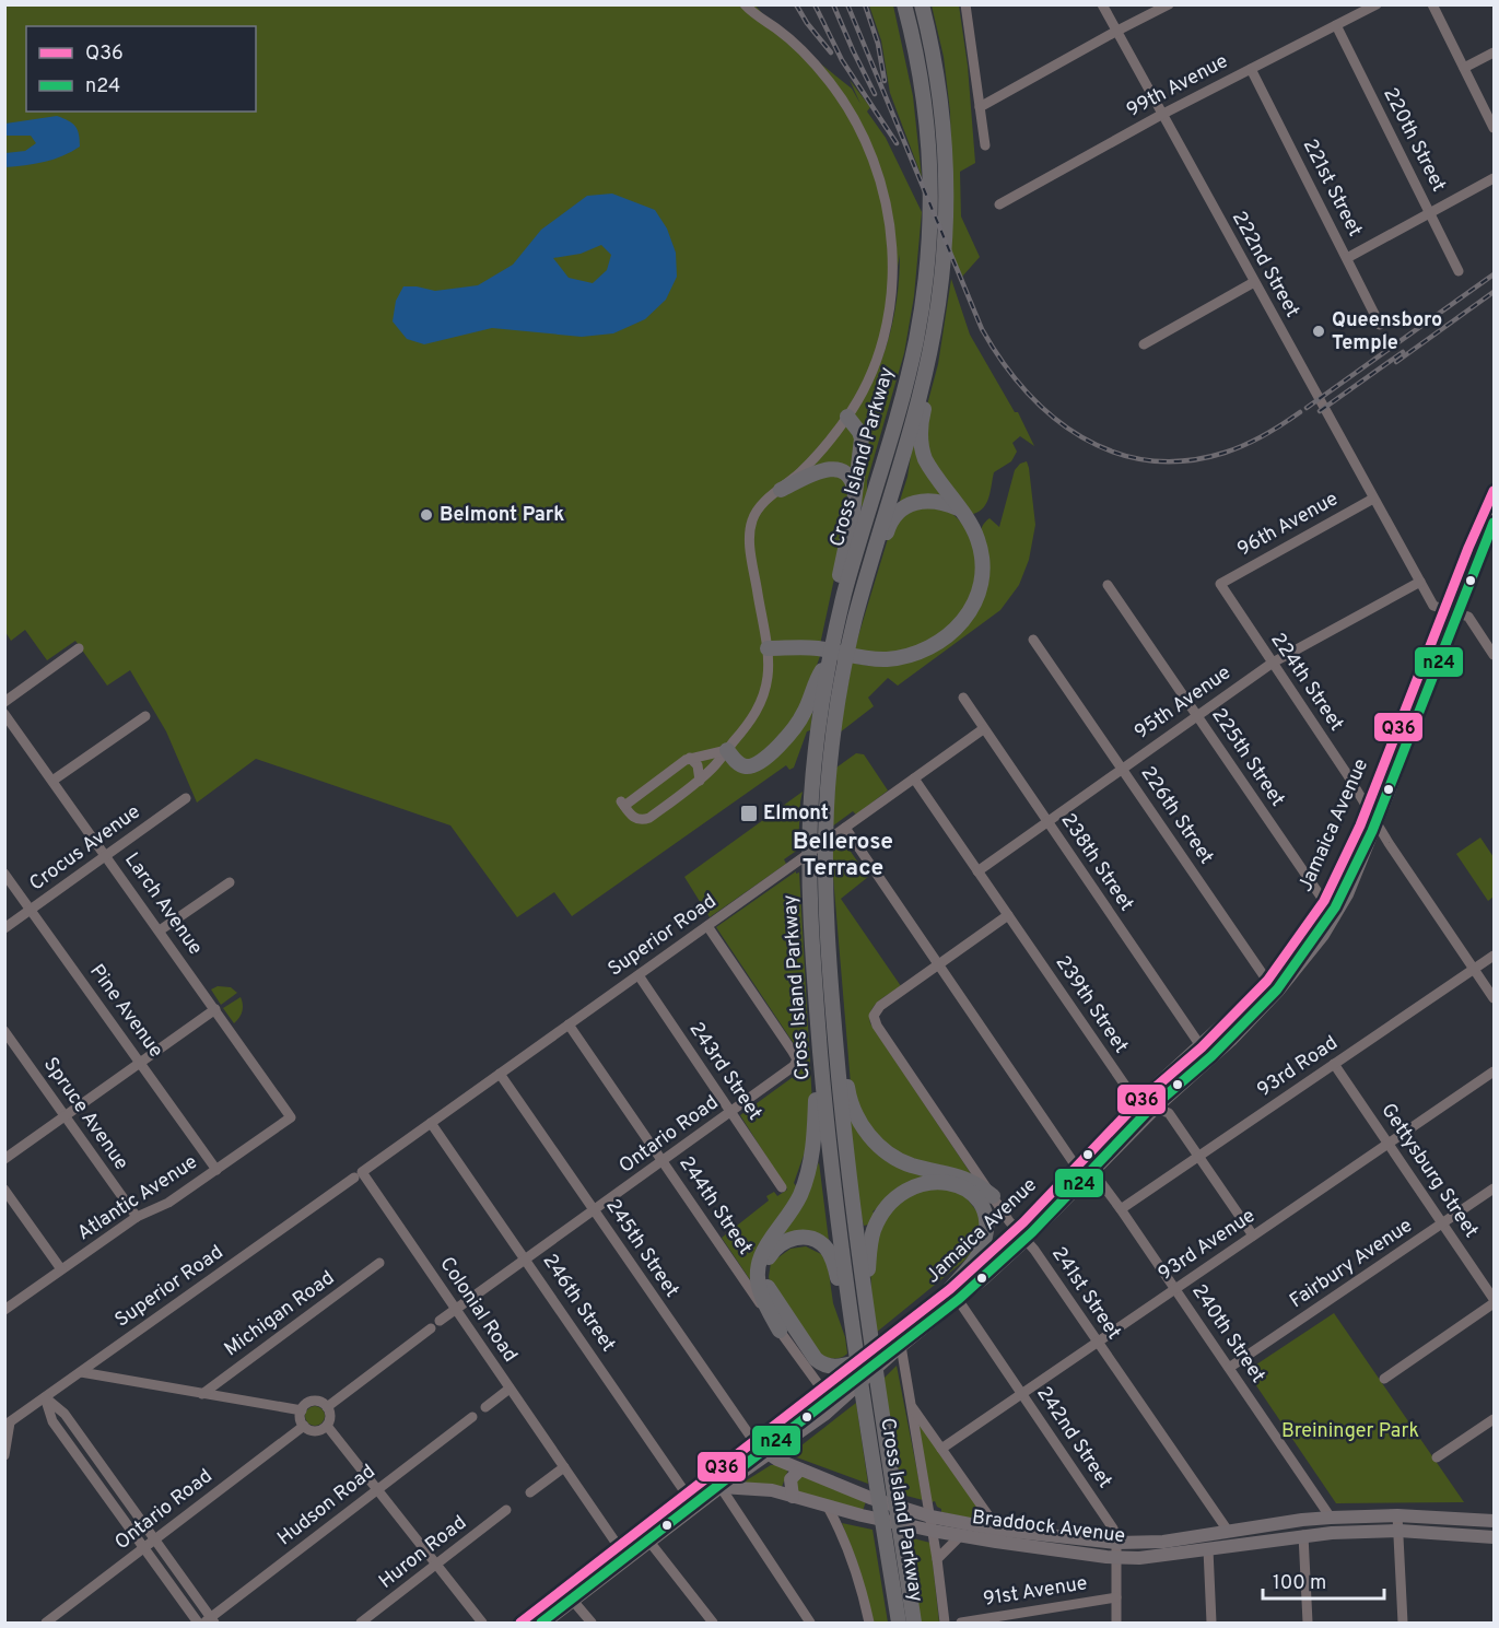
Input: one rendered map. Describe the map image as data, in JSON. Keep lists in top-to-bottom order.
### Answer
{
  "streets": {
    "highway": ["Cross Island Parkway"],
    "main road": ["Jamaica Avenue", "246th Street", "Braddock Avenue"],
    "street": [
      "99th Avenue",
      "220th Street",
      "221st Street",
      "222nd Street",
      "96th Avenue",
      "224th Street",
      "95th Avenue",
      "225th Street",
      "226th Street",
      "Crocus Avenue",
      "238th Street",
      "Larch Avenue",
      "Superior Road",
      "239th Street",
      "Pine Avenue",
      "93rd Road",
      "243rd Street",
      "Spruce Avenue",
      "Ontario Road",
      "Gettysburg Street",
      "Atlantic Avenue",
      "244th Street",
      "93rd Avenue",
      "245th Street",
      "Fairbury Avenue",
      "241st Street",
      "Colonial Road",
      "Michigan Road",
      "240th Street",
      "242nd Street",
      "Hudson Road",
      "Huron Road",
      "91st Avenue"
    ]
  },
  "crossings": [
    ["99th Avenue", "220th Street"],
    ["99th Avenue", "221st Street"],
    ["99th Avenue", "222nd Street"],
    ["222nd Street", "96th Avenue"],
    ["222nd Street", "95th Avenue"],
    ["222nd Street", "Jamaica Avenue"],
    ["Cross Island Parkway", "Braddock Avenue"],
    ["96th Avenue", "224th Street"],
    ["224th Street", "95th Avenue"],
    ["224th Street", "Jamaica Avenue"],
    ["224th Street", "93rd Road"],
    ["95th Avenue", "225th Street"],
    ["95th Avenue", "226th Street"],
    ["95th Avenue", "238th Street"],
    ["95th Avenue", "239th Street"],
    ["225th Street", "Jamaica Avenue"],
    ["226th Street", "Jamaica Avenue"],
    ["Jamaica Avenue", "238th Street"],
    ["Jamaica Avenue", "239th Street"],
    ["Jamaica Avenue", "244th Street"],
    ["Jamaica Avenue", "245th Street"],
    ["Jamaica Avenue", "241st Street"],
    ["Jamaica Avenue", "246th Street"],
    ["Jamaica Avenue", "Colonial Road"],
    ["Jamaica Avenue", "240th Street"],
    ["Jamaica Avenue", "242nd Street"],
    ["Jamaica Avenue", "Braddock Avenue"],
    ["Crocus Avenue", "Larch Avenue"],
    ["Crocus Avenue", "Pine Avenue"],
    ["238th Street", "Superior Road"],
    ["Larch Avenue", "Atlantic Avenue"],
    ["Superior Road", "239th Street"],
    ["Superior Road", "243rd Street"],
    ["Superior Road", "Ontario Road"],
    ["Superior Road", "244th Street"],
    ["Superior Road", "245th Street"],
    ["Superior Road", "246th Street"],
    ["Superior Road", "Colonial Road"],
    ["Pine Avenue", "Atlantic Avenue"],
    ["93rd Road", "Gettysburg Street"],
    ["93rd Road", "240th Street"],
    ["243rd Street", "Ontario Road"],
    ["Spruce Avenue", "Atlantic Avenue"],
    ["Ontario Road", "244th Street"],
    ["Ontario Road", "245th Street"],
    ["Ontario Road", "246th Street"],
    ["Ontario Road", "Colonial Road"],
    ["Gettysburg Street", "93rd Avenue"],
    ["Gettysburg Street", "Fairbury Avenue"],
    ["93rd Avenue", "241st Street"],
    ["93rd Avenue", "240th Street"],
    ["93rd Avenue", "242nd Street"],
    ["245th Street", "Braddock Avenue"],
    ["Fairbury Avenue", "240th Street"],
    ["241st Street", "Braddock Avenue"],
    ["240th Street", "Braddock Avenue"],
    ["242nd Street", "Braddock Avenue"],
    ["242nd Street", "91st Avenue"]
  ],
  "districts": ["Bellerose Terrace"],
  "parks": ["Breininger Park"],
  "places": {
    "other": ["Queensboro Temple", "Belmont Park"],
    "transit": ["Elmont"]
  },
  "lines": ["transit line Q36", "transit line n24"],
  "legend": ["Q36", "n24"],
  "scale_bar": "100 m"
}
